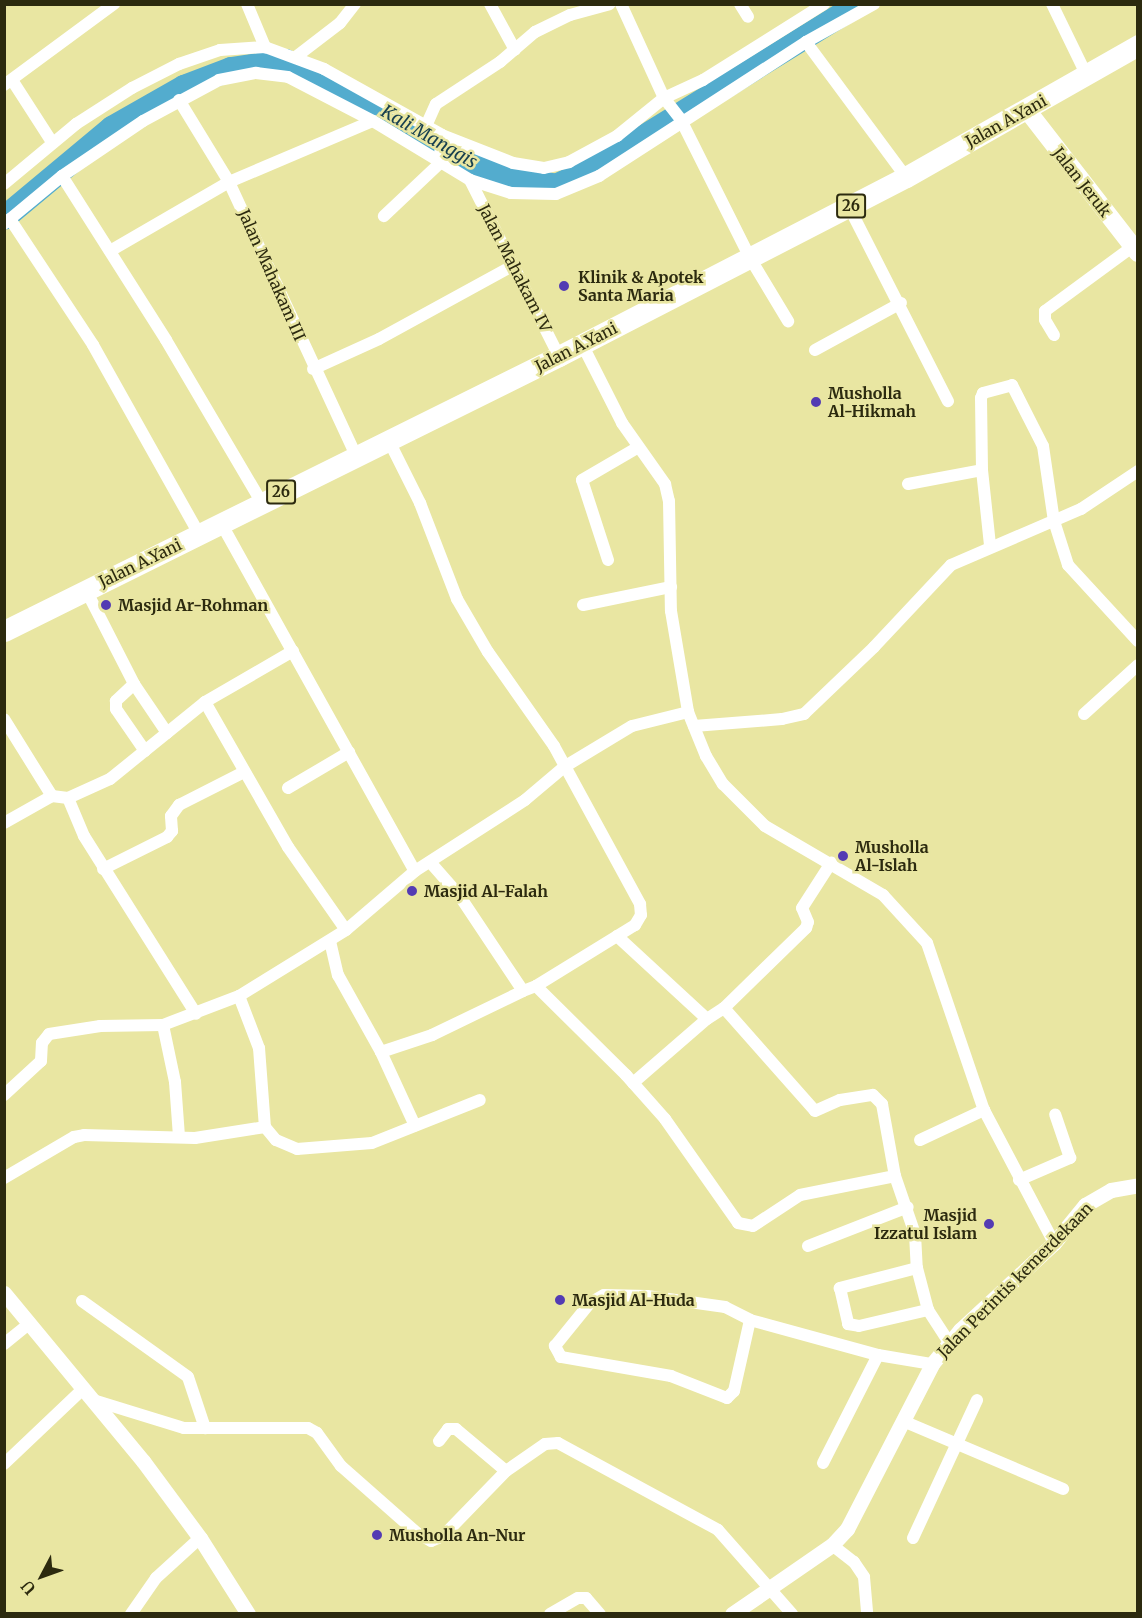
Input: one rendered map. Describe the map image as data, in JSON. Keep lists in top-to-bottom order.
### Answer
{
  "streets": {
    "highway": ["Jalan A.Yani", "26"],
    "main road": ["Jalan Jeruk"],
    "street": ["Jalan Mahakam IV", "Jalan Mahakam III", "Jalan Perintis kemerdekaan"]
  },
  "crossings": [
    ["Jalan A.Yani", "Jalan Jeruk"],
    ["Jalan A.Yani", "Jalan Mahakam IV"],
    ["Jalan A.Yani", "Jalan Mahakam III"]
  ],
  "water": ["Kali Manggis"],
  "places": [
    "Klinik & Apotek Santa Maria",
    "Musholla Al-Hikmah",
    "Masjid Ar-Rohman",
    "Musholla Al-Islah",
    "Masjid Al-Falah",
    "Masjid Izzatul Islam",
    "Masjid Al-Huda",
    "Musholla An-Nur"
  ],
  "north": "bottom left"
}
